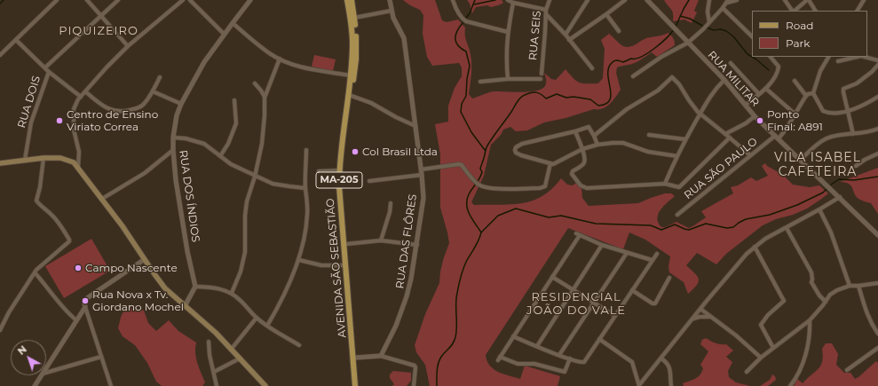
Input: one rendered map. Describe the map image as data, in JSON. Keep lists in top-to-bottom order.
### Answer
{
  "streets": {
    "main road": ["MA-205", "AVENIDA SÃO SEBASTIÃO"],
    "street": [
      "RUA SEIS",
      "RUA MILITAR",
      "RUA DOIS",
      "RUA SÃO PAULO",
      "RUA DOS ÍNDIOS",
      "RUA DAS FLÔRES"
    ]
  },
  "crossings": [
    ["RUA MILITAR", "RUA SÃO PAULO"]
  ],
  "districts": ["PIQUIZEIRO", "VILA ISABEL CAFETEIRA", "RESIDENCIAL JOÃO DO VALE"],
  "places": [
    "Centro de Ensino Viriato Correa",
    "Ponto Final: A891",
    "Col Brasil Ltda",
    "Campo Nascente",
    "Rua Nova x Tv. Giordano Mochel"
  ],
  "legend": ["Road", "Park"],
  "north": "top left"
}
